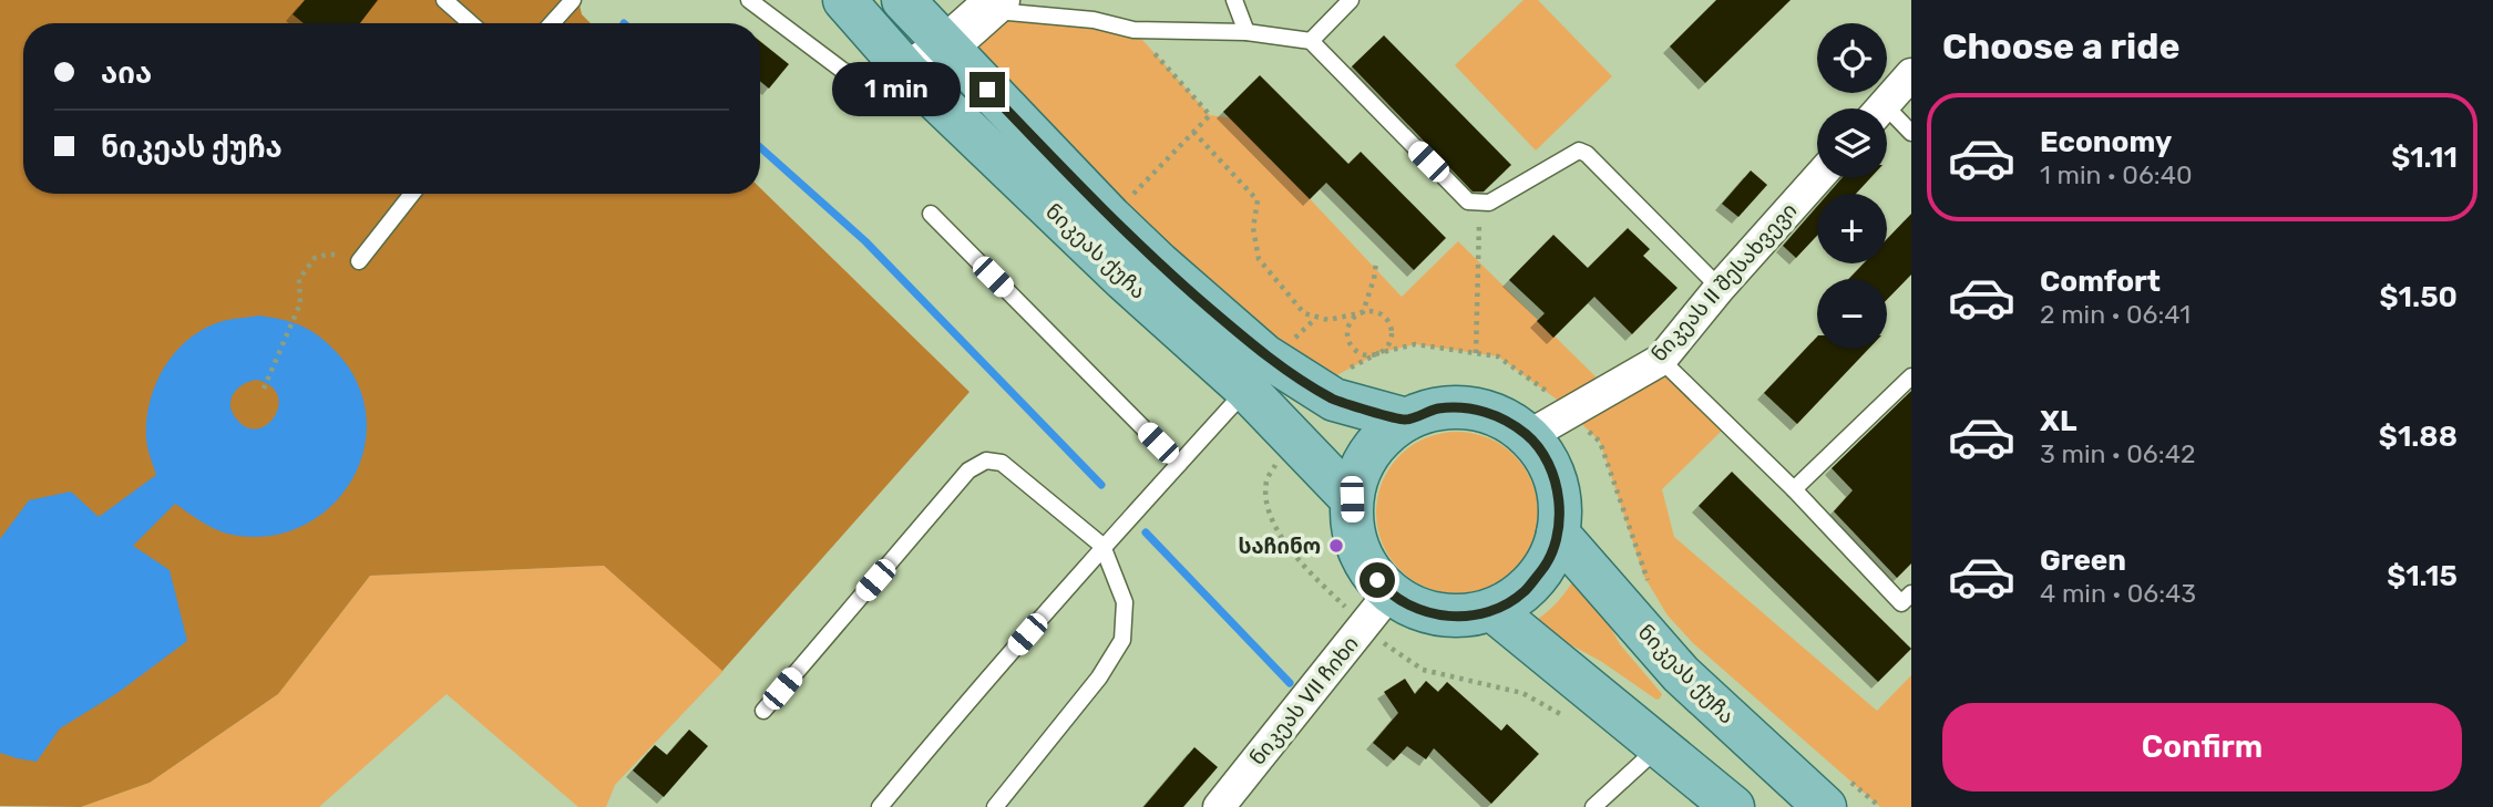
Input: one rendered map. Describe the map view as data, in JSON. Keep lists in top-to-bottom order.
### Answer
{
  "streets": {
    "main road": ["ნიკეას ქუჩა"],
    "street": ["ნიკეას II შესახვევი", "ნიკეას VII ჩიხი"]
  },
  "crossings": [
    ["ნიკეას ქუჩა", "ნიკეას II შესახვევი"],
    ["ნიკეას ქუჩა", "ნიკეას VII ჩიხი"],
    ["ნიკეას II შესახვევი", "ნიკეას VII ჩიხი"]
  ],
  "places": ["საჩინო"],
  "page": {
    "heading": "Choose a ride",
    "map_buttons": ["+", "−"],
    "banner": ["აია", "ნიკეას ქუჩა"],
    "bubble": "1 min",
    "list": [
      {
        "name": "Economy",
        "note": "1 min · 06:40",
        "value": "$1.11"
      },
      {
        "name": "Comfort",
        "note": "2 min · 06:41",
        "value": "$1.50"
      },
      {
        "name": "XL",
        "note": "3 min · 06:42",
        "value": "$1.88"
      },
      {
        "name": "Green",
        "note": "4 min · 06:43",
        "value": "$1.15"
      }
    ],
    "buttons": "Confirm"
  }
}
